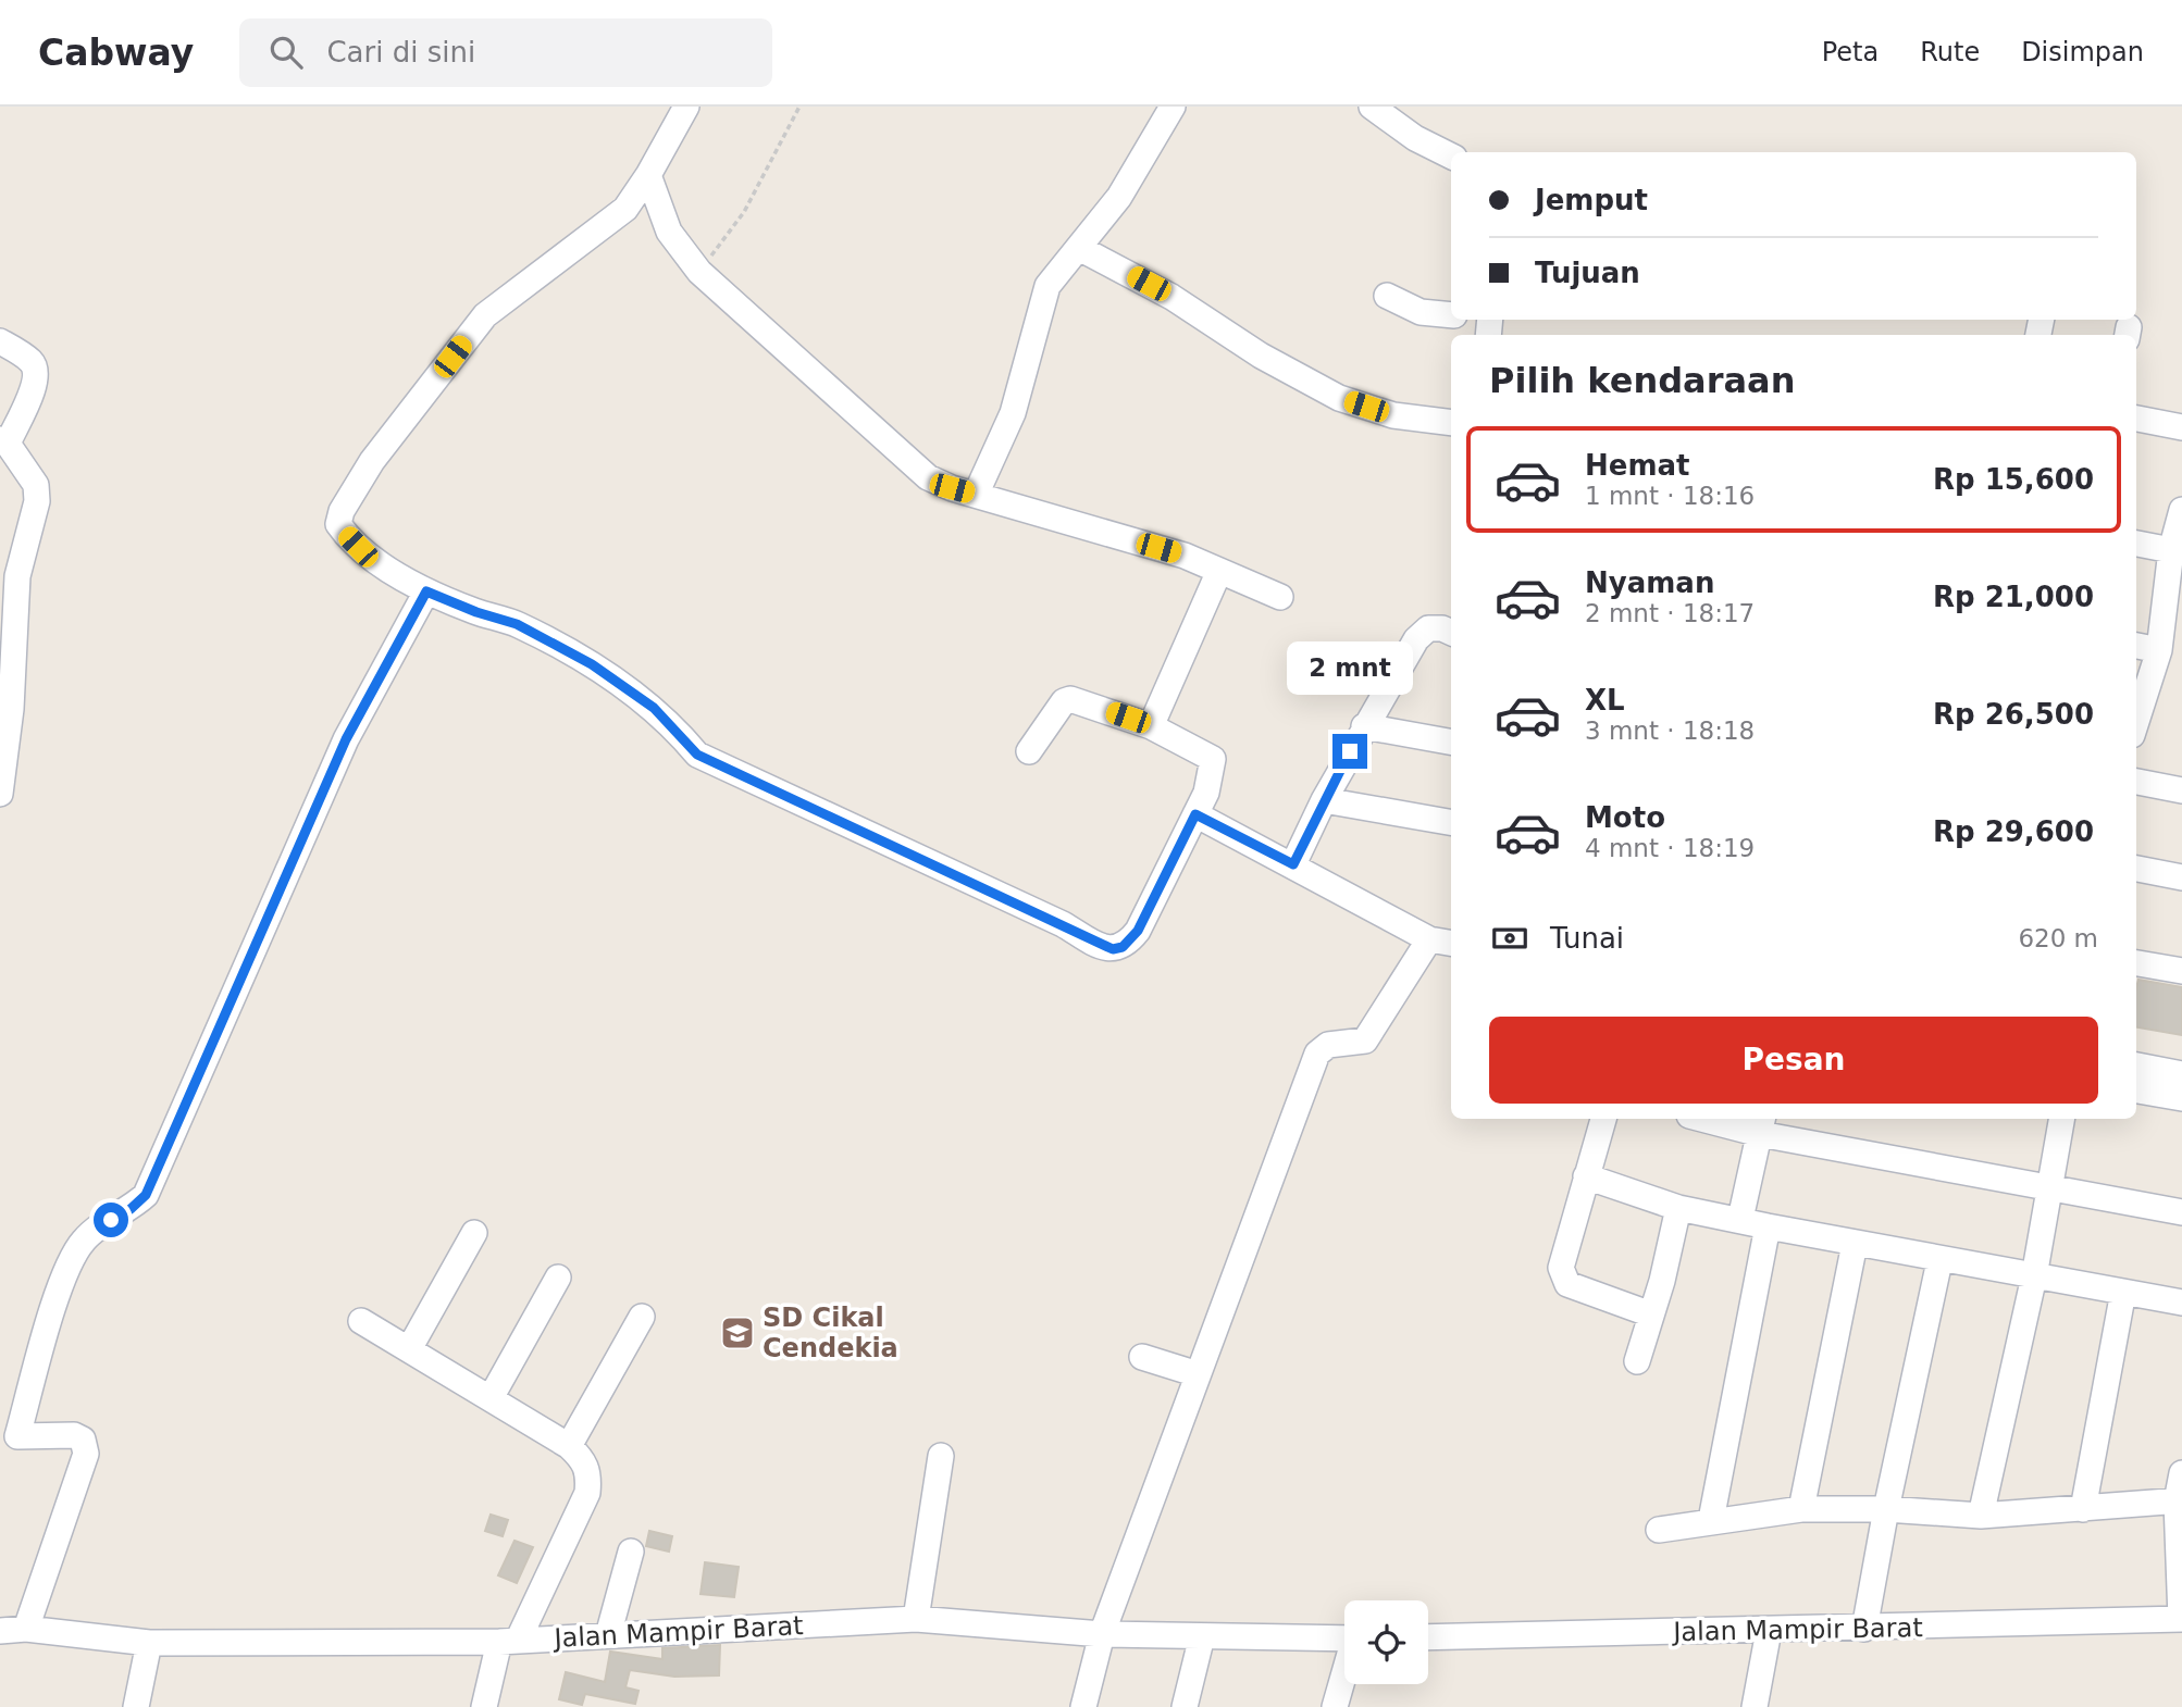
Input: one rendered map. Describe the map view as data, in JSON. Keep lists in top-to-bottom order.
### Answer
{
  "streets": {
    "street": ["Jalan Mampir Barat"]
  },
  "places": {
    "school or university": ["SD Cikal Cendekia"]
  },
  "page": {
    "header": "Cabway",
    "search": "Cari di sini",
    "nav": ["Peta", "Rute", "Disimpan"],
    "banner": ["Jemput", "Tujuan"],
    "heading": "Pilih kendaraan",
    "list": [
      {
        "name": "Hemat",
        "note": "1 mnt · 18:16",
        "value": "Rp 15,600"
      },
      {
        "name": "Nyaman",
        "note": "2 mnt · 18:17",
        "value": "Rp 21,000"
      },
      {
        "name": "XL",
        "note": "3 mnt · 18:18",
        "value": "Rp 26,500"
      },
      {
        "name": "Moto",
        "note": "4 mnt · 18:19",
        "value": "Rp 29,600"
      }
    ],
    "bubble": "2 mnt",
    "pay": ["Tunai", "620 m"],
    "buttons": "Pesan"
  }
}
